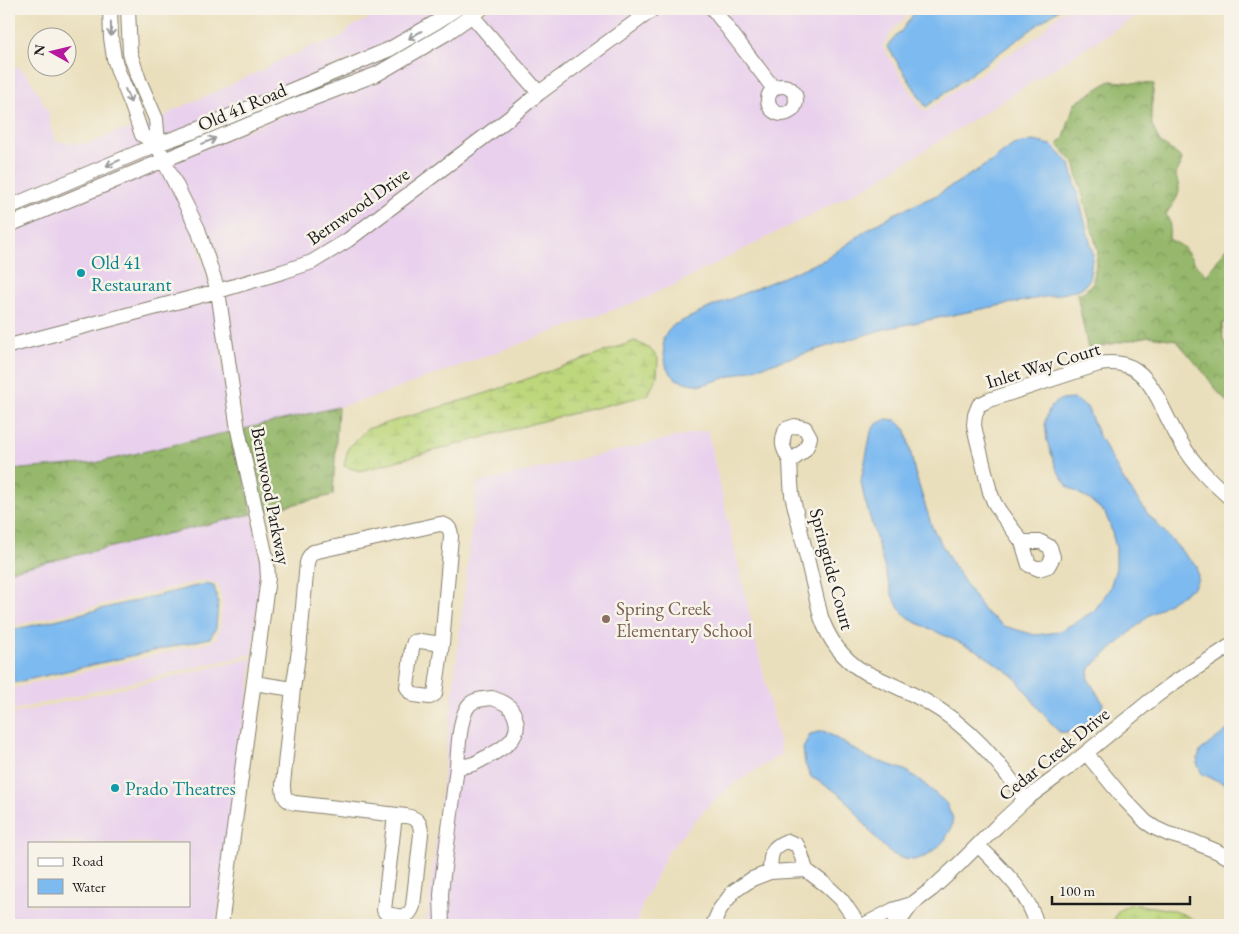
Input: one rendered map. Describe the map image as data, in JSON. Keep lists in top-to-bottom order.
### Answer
{
  "streets": {
    "street": [
      "Old 41 Road",
      "Bernwood Drive",
      "Inlet Way Court",
      "Bernwood Parkway",
      "Springtide Court",
      "Cedar Creek Drive"
    ]
  },
  "crossings": [
    ["Old 41 Road", "Bernwood Parkway"],
    ["Bernwood Drive", "Bernwood Parkway"],
    ["Springtide Court", "Cedar Creek Drive"]
  ],
  "places": ["Old 41 Restaurant", "Spring Creek Elementary School", "Prado Theatres"],
  "legend": ["Road", "Water"],
  "scale_bar": "100 m",
  "north": "left"
}
